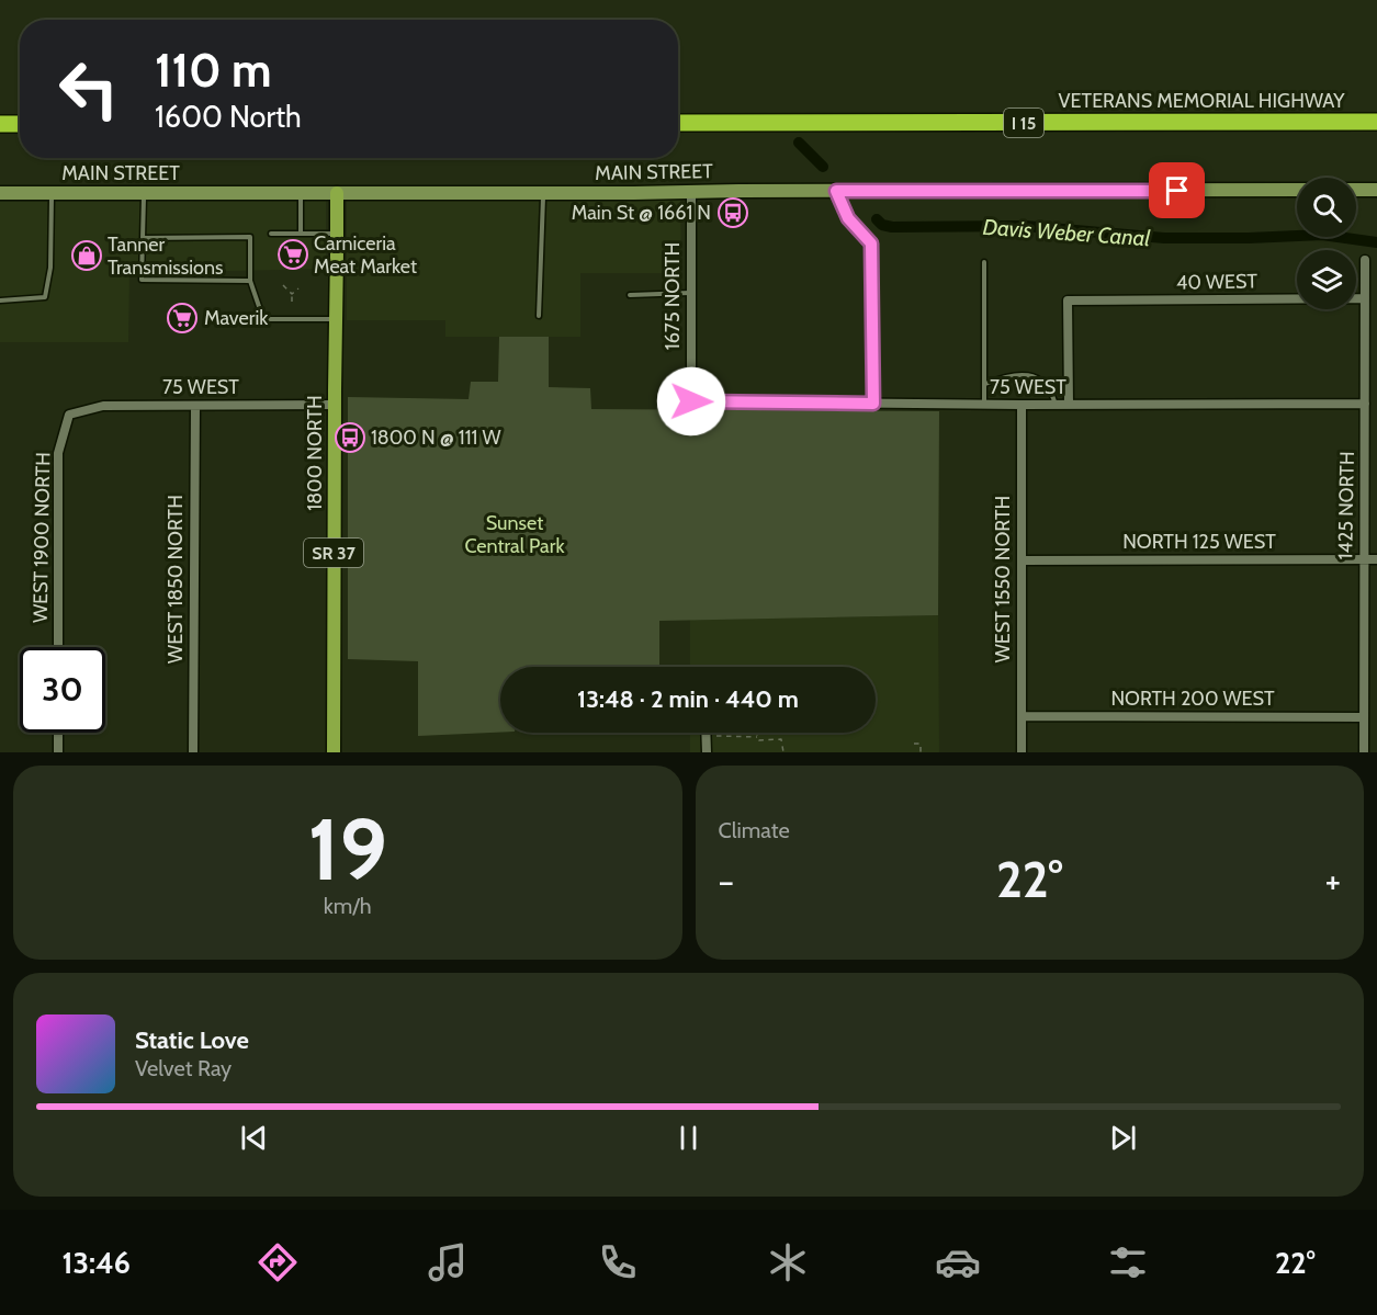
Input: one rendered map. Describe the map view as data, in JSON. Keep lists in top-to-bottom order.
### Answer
{
  "streets": {
    "highway": ["VETERANS MEMORIAL HIGHWAY", "I 15"],
    "main road": ["MAIN STREET", "1800 NORTH", "SR 37"],
    "street": [
      "40 WEST",
      "1675 NORTH",
      "75 WEST",
      "1425 NORTH",
      "WEST 1900 NORTH",
      "NORTH 125 WEST",
      "WEST 1850 NORTH",
      "WEST 1550 NORTH",
      "NORTH 200 WEST"
    ]
  },
  "crossings": [
    ["MAIN STREET", "1675 NORTH"],
    ["MAIN STREET", "1800 NORTH"],
    ["40 WEST", "75 WEST"],
    ["40 WEST", "1425 NORTH"],
    ["1675 NORTH", "75 WEST"],
    ["75 WEST", "1800 NORTH"],
    ["75 WEST", "1425 NORTH"],
    ["75 WEST", "WEST 1900 NORTH"],
    ["75 WEST", "WEST 1850 NORTH"],
    ["75 WEST", "WEST 1550 NORTH"],
    ["1425 NORTH", "NORTH 125 WEST"],
    ["1425 NORTH", "NORTH 200 WEST"],
    ["NORTH 125 WEST", "WEST 1550 NORTH"],
    ["WEST 1550 NORTH", "NORTH 200 WEST"]
  ],
  "water": ["Davis Weber Canal"],
  "parks": ["Sunset Central Park"],
  "places": {
    "bus stop": ["Main St @ 1661 N", "1800 N @ 111 W"],
    "supermarket": ["Carniceria Meat Market", "Maverik"],
    "shop": ["Tanner Transmissions"]
  },
  "page": {
    "turn": ["110 m", "1600 North"],
    "limit": "30",
    "trip": "13:48 · 2 min · 440 m",
    "tile": [
      ["19", "km/h"],
      "Climate"
    ],
    "heat": ["−", "22°", "+"],
    "song": ["Static Love", "Velvet Ray"],
    "tabs": ["13:46", "22°"]
  }
}
